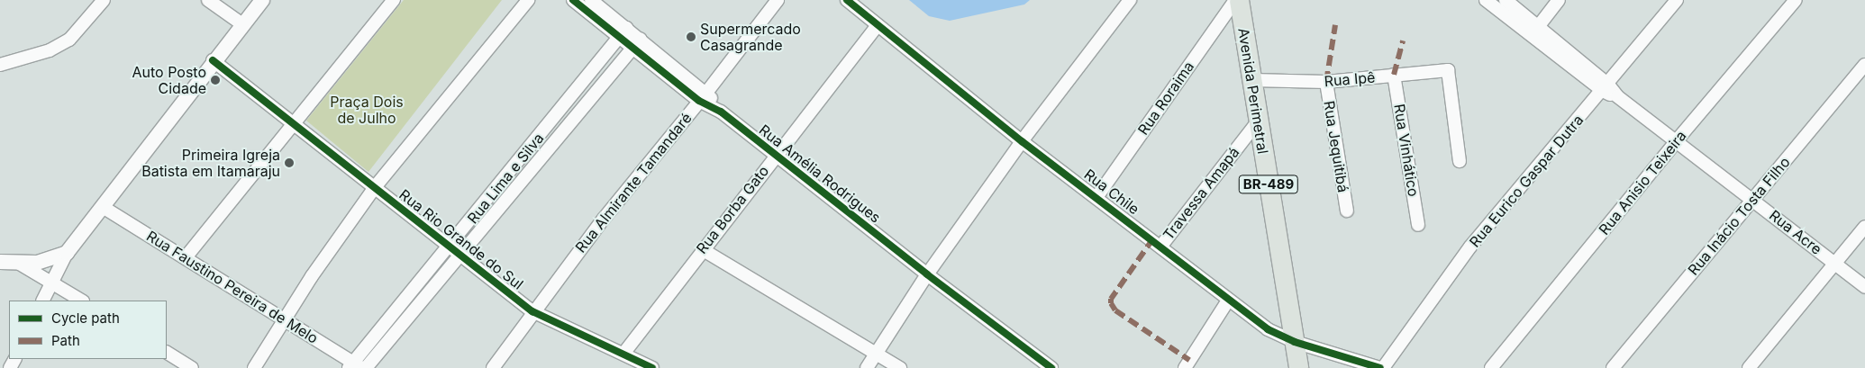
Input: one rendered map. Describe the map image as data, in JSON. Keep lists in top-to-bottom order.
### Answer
{
  "streets": {
    "main road": ["Avenida Perimetral", "BR-489"],
    "street": [
      "Rua Ipê",
      "Rua Roraima",
      "Rua Jequitibá",
      "Rua Vinhático",
      "Rua Amélia Rodrigues",
      "Rua Lima e Silva",
      "Rua Eurico Gaspar Dutra",
      "Rua Almirante Tamandaré",
      "Rua Anisio Teixeira",
      "Rua Chile",
      "Travessa Amapá",
      "Rua Borba Gato",
      "Rua Inácio Tosta Filho",
      "Rua Acre",
      "Rua Rio Grande do Sul",
      "Rua Faustino Pereira de Melo"
    ]
  },
  "crossings": [
    ["Rua Ipê", "Avenida Perimetral"],
    ["Rua Ipê", "Rua Jequitibá"],
    ["Rua Ipê", "Rua Vinhático"],
    ["Avenida Perimetral", "Rua Chile"],
    ["Avenida Perimetral", "Travessa Amapá"],
    ["Rua Roraima", "Rua Chile"],
    ["Rua Amélia Rodrigues", "Rua Lima e Silva"],
    ["Rua Amélia Rodrigues", "Rua Almirante Tamandaré"],
    ["Rua Amélia Rodrigues", "Rua Borba Gato"],
    ["Rua Lima e Silva", "Rua Rio Grande do Sul"],
    ["Rua Lima e Silva", "Rua Faustino Pereira de Melo"],
    ["Rua Eurico Gaspar Dutra", "Rua Chile"],
    ["Rua Eurico Gaspar Dutra", "Rua Acre"],
    ["Rua Almirante Tamandaré", "Rua Rio Grande do Sul"],
    ["Rua Anisio Teixeira", "Rua Acre"],
    ["Rua Chile", "Travessa Amapá"],
    ["Rua Chile", "Rua Borba Gato"],
    ["Rua Borba Gato", "Rua Rio Grande do Sul"],
    ["Rua Inácio Tosta Filho", "Rua Acre"]
  ],
  "parks": ["Praça Dois de Julho"],
  "places": ["Supermercado Casagrande", "Auto Posto Cidade", "Primeira Igreja Batista em Itamaraju"],
  "legend": ["Cycle path", "Path"]
}
